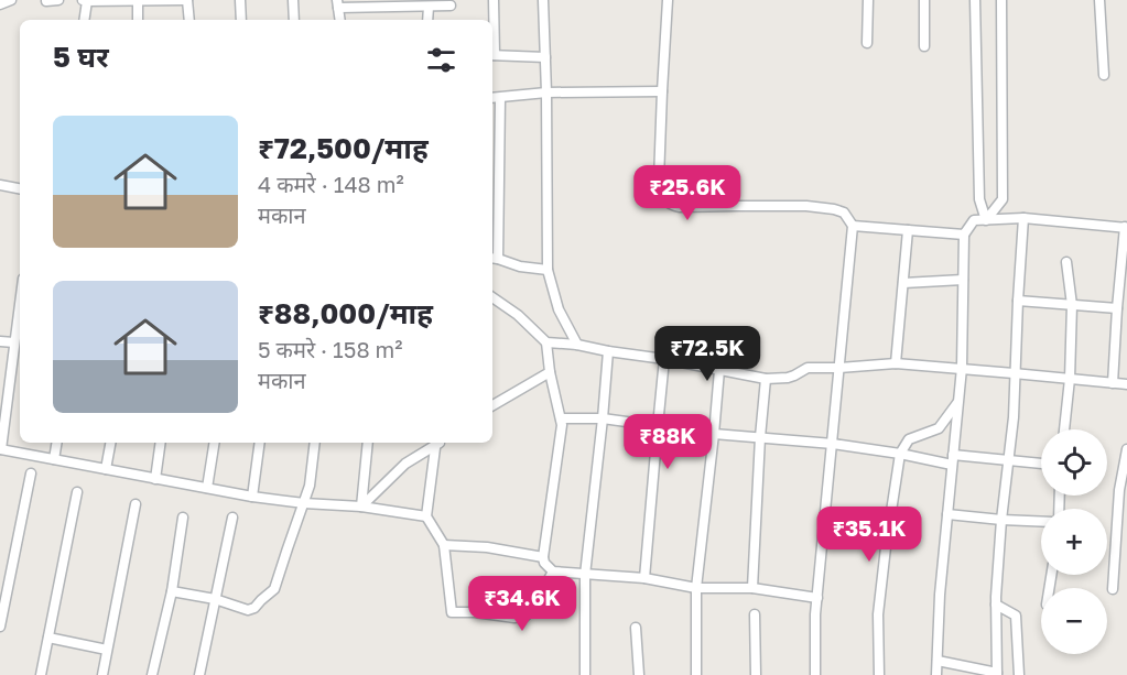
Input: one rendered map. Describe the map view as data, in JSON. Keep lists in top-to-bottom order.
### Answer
{
  "page": {
    "heading": "5 घर",
    "list": [
      {
        "name": "₹72,500/माह",
        "note": "4 कमरे · 148 m² · मकान"
      },
      {
        "name": "₹88,000/माह",
        "note": "5 कमरे · 158 m² · मकान"
      }
    ],
    "price": [
      "₹25.6K",
      "₹72.5K",
      "₹88K",
      "₹35.1K",
      "₹34.6K"
    ],
    "map_buttons": ["+", "−"]
  }
}
